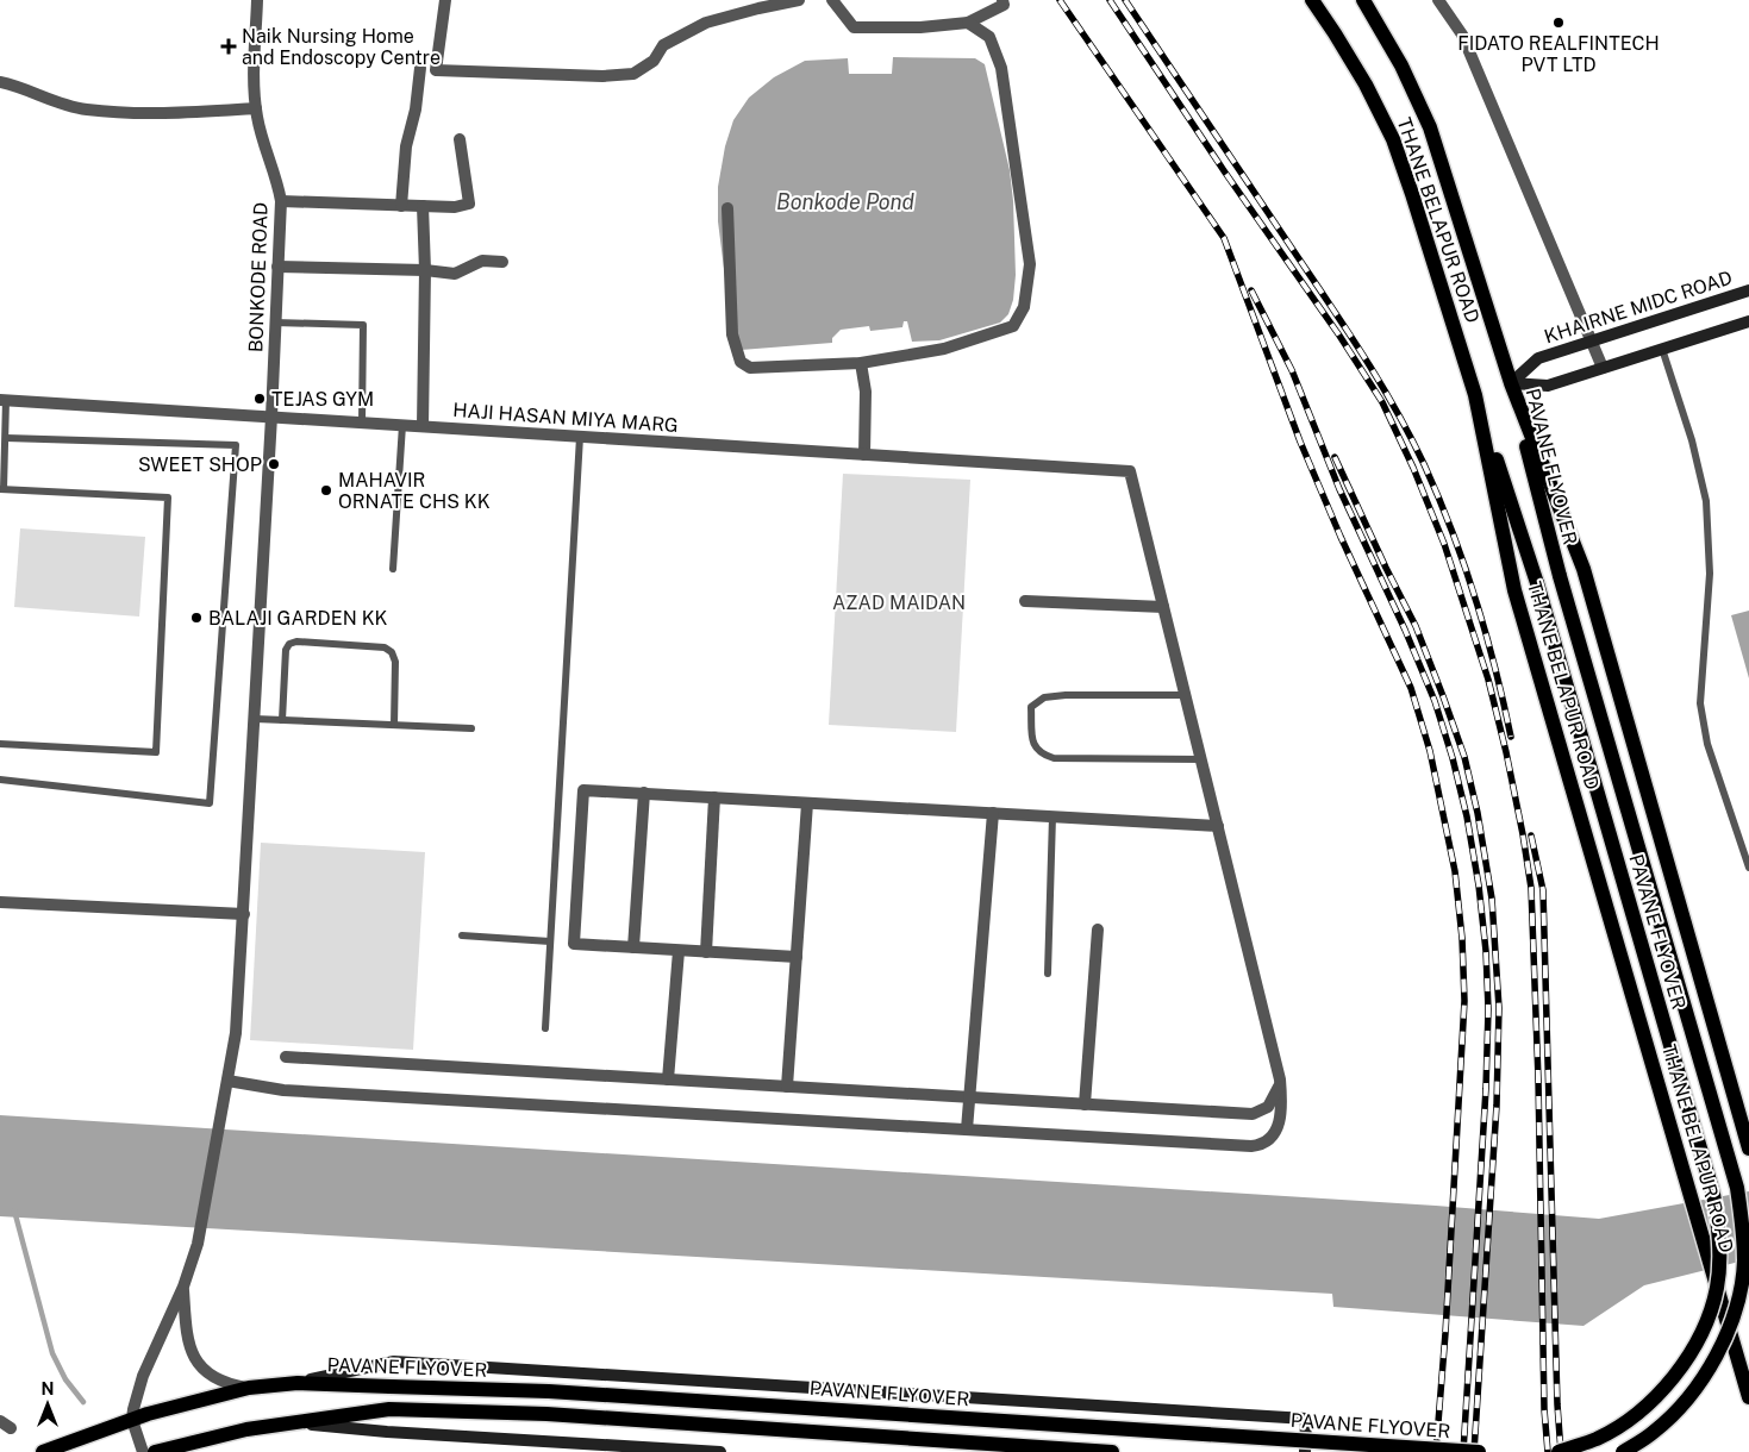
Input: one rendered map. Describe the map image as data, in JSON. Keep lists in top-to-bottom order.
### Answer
{
  "streets": {
    "main road": ["THANE BELAPUR ROAD", "KHAIRNE MIDC ROAD", "PAVANE FLYOVER"],
    "street": ["BONKODE ROAD", "HAJI HASAN MIYA MARG"]
  },
  "crossings": [
    ["THANE BELAPUR ROAD", "KHAIRNE MIDC ROAD"],
    ["THANE BELAPUR ROAD", "PAVANE FLYOVER"],
    ["BONKODE ROAD", "HAJI HASAN MIYA MARG"],
    ["BONKODE ROAD", "PAVANE FLYOVER"],
    ["KHAIRNE MIDC ROAD", "PAVANE FLYOVER"]
  ],
  "water": ["Bonkode Pond"],
  "parks": ["AZAD MAIDAN"],
  "places": {
    "other": [
      "FIDATO REALFINTECH PVT LTD",
      "TEJAS GYM",
      "SWEET SHOP",
      "MAHAVIR ORNATE CHS KK",
      "BALAJI GARDEN KK"
    ],
    "health": ["Naik Nursing Home and Endoscopy Centre"]
  },
  "north": "top"
}
